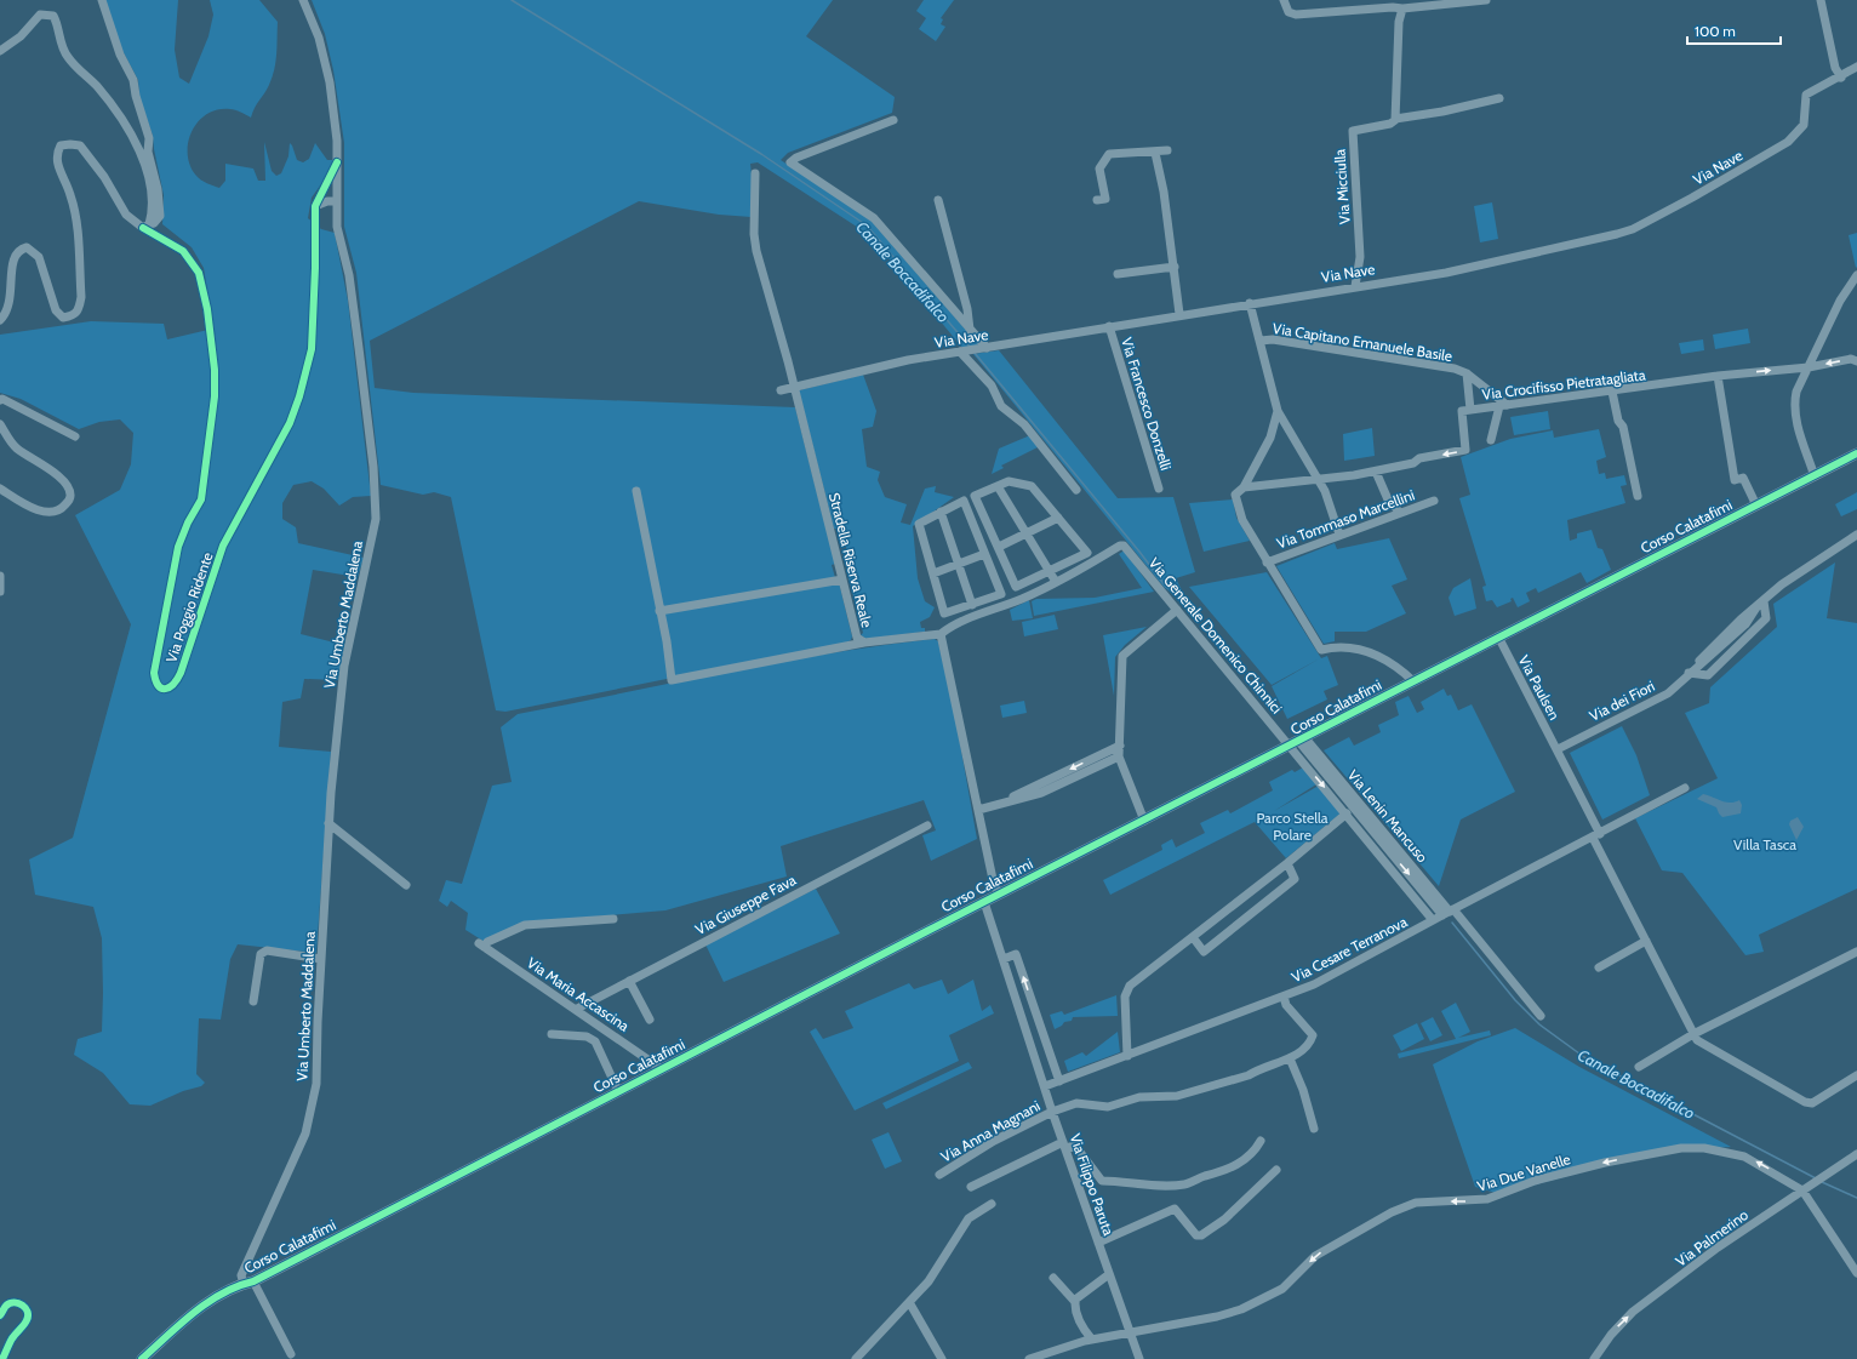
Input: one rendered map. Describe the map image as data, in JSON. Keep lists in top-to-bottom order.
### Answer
{
  "streets": {
    "main road": ["Corso Calatafimi"],
    "street": [
      "Via Nave",
      "Via Micciulla",
      "Via Capitano Emanuele Basile",
      "Via Crocifisso Pietratagliata",
      "Via Francesco Donzelli",
      "Via Tommaso Marcellini",
      "Stradella Riserva Reale",
      "Via Poggio Ridente",
      "Via Umberto Maddalena",
      "Via Generale Domenico Chinnici",
      "Via Paulsen",
      "Via dei Fiori",
      "Via Lenin Mancuso",
      "Via Giuseppe Fava",
      "Via Cesare Terranova",
      "Via Maria Accascina",
      "Via Anna Magnani",
      "Via Due Vanelle",
      "Via Filippo Paruta",
      "Via Palmerino"
    ]
  },
  "crossings": [
    ["Via Nave", "Via Micciulla"],
    ["Via Nave", "Via Francesco Donzelli"],
    ["Via Nave", "Stradella Riserva Reale"],
    ["Via Capitano Emanuele Basile", "Via Crocifisso Pietratagliata"],
    ["Corso Calatafimi", "Via Umberto Maddalena"],
    ["Corso Calatafimi", "Via Generale Domenico Chinnici"],
    ["Corso Calatafimi", "Via Paulsen"],
    ["Corso Calatafimi", "Via Lenin Mancuso"],
    ["Corso Calatafimi", "Via Maria Accascina"],
    ["Corso Calatafimi", "Via Filippo Paruta"],
    ["Via Poggio Ridente", "Via Umberto Maddalena"],
    ["Via Generale Domenico Chinnici", "Via Lenin Mancuso"],
    ["Via Paulsen", "Via dei Fiori"],
    ["Via Paulsen", "Via Cesare Terranova"],
    ["Via Lenin Mancuso", "Via Cesare Terranova"],
    ["Via Giuseppe Fava", "Via Maria Accascina"],
    ["Via Cesare Terranova", "Via Anna Magnani"],
    ["Via Cesare Terranova", "Via Filippo Paruta"],
    ["Via Anna Magnani", "Via Filippo Paruta"],
    ["Via Due Vanelle", "Via Filippo Paruta"],
    ["Via Due Vanelle", "Via Palmerino"]
  ],
  "one_way": ["Via Due Vanelle", "Via Palmerino"],
  "water": ["Canale Boccadifalco"],
  "parks": ["Parco Stella Polare", "Villa Tasca"],
  "scale_bar": "100 m"
}
